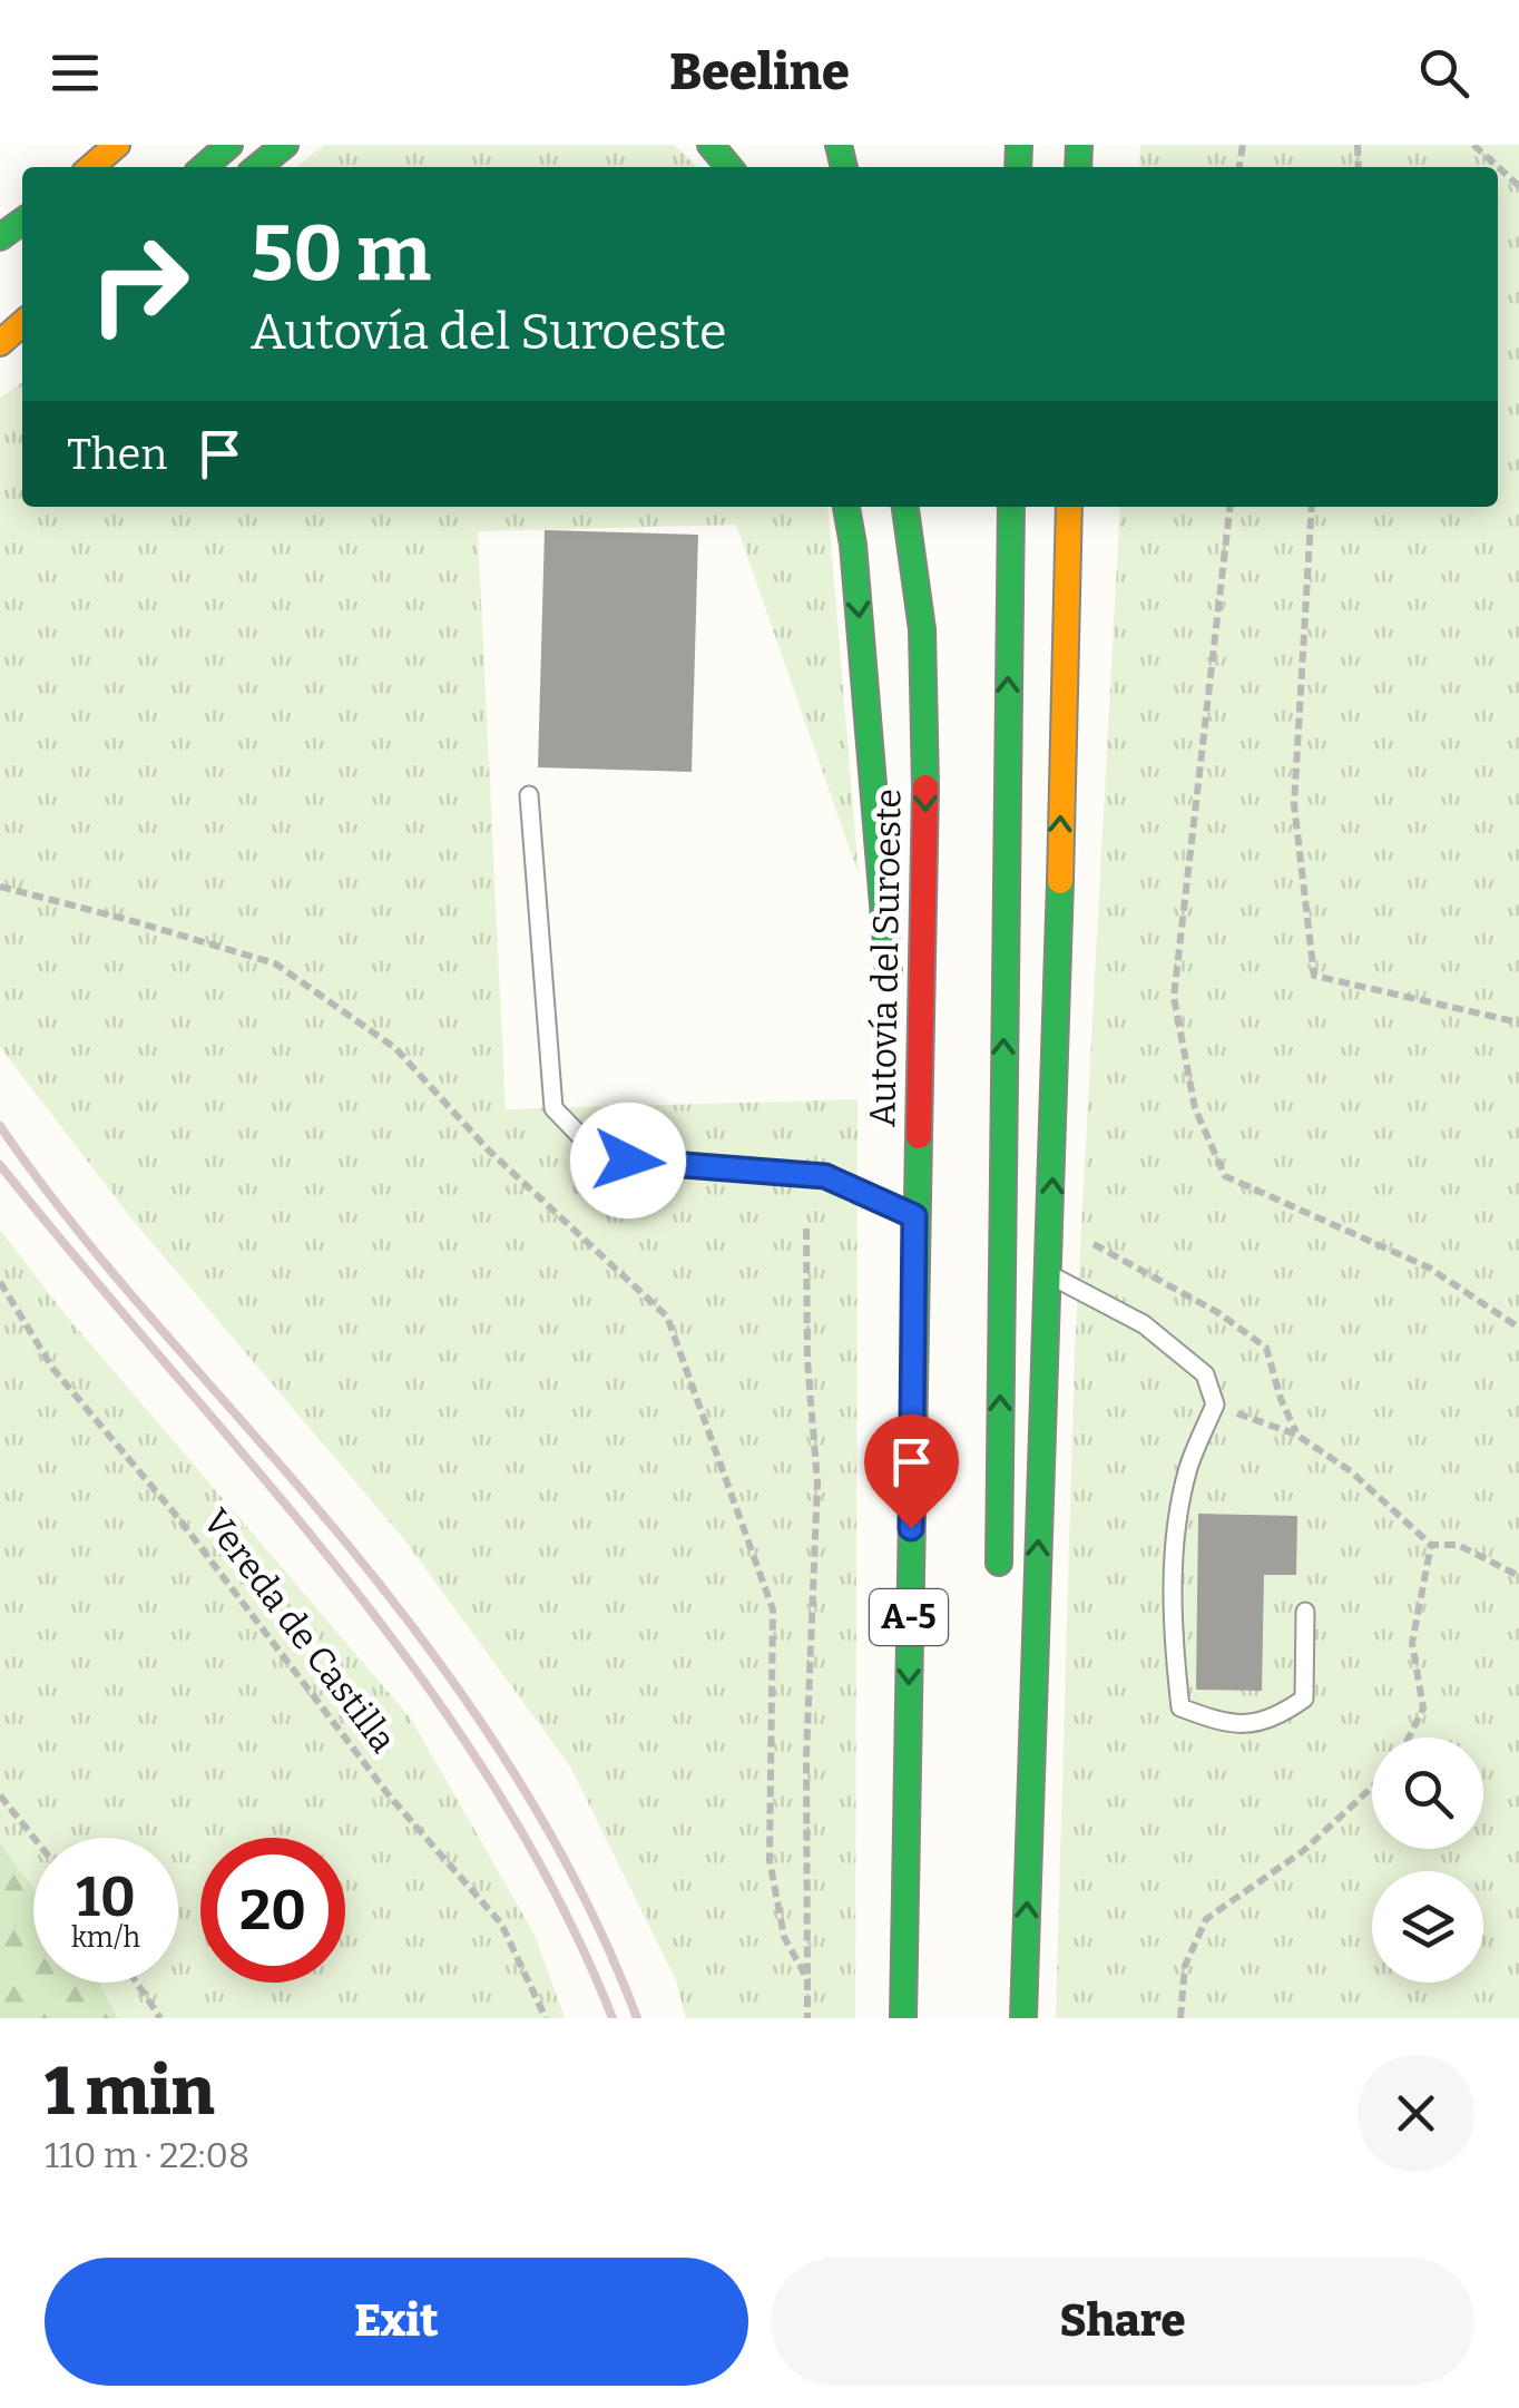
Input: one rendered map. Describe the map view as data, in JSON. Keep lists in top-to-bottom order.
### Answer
{
  "streets": {
    "highway": ["Autovía del Suroeste", "A-5"],
    "path": ["Vereda de Castilla"]
  },
  "page": {
    "header": "Beeline",
    "turn": ["50 m", "Autovía del Suroeste"],
    "then": "Then",
    "speed": "10 km/h",
    "limit": "20",
    "heading": ["1 min", "110 m · 22:08"],
    "buttons": ["Exit", "Share"]
  }
}
